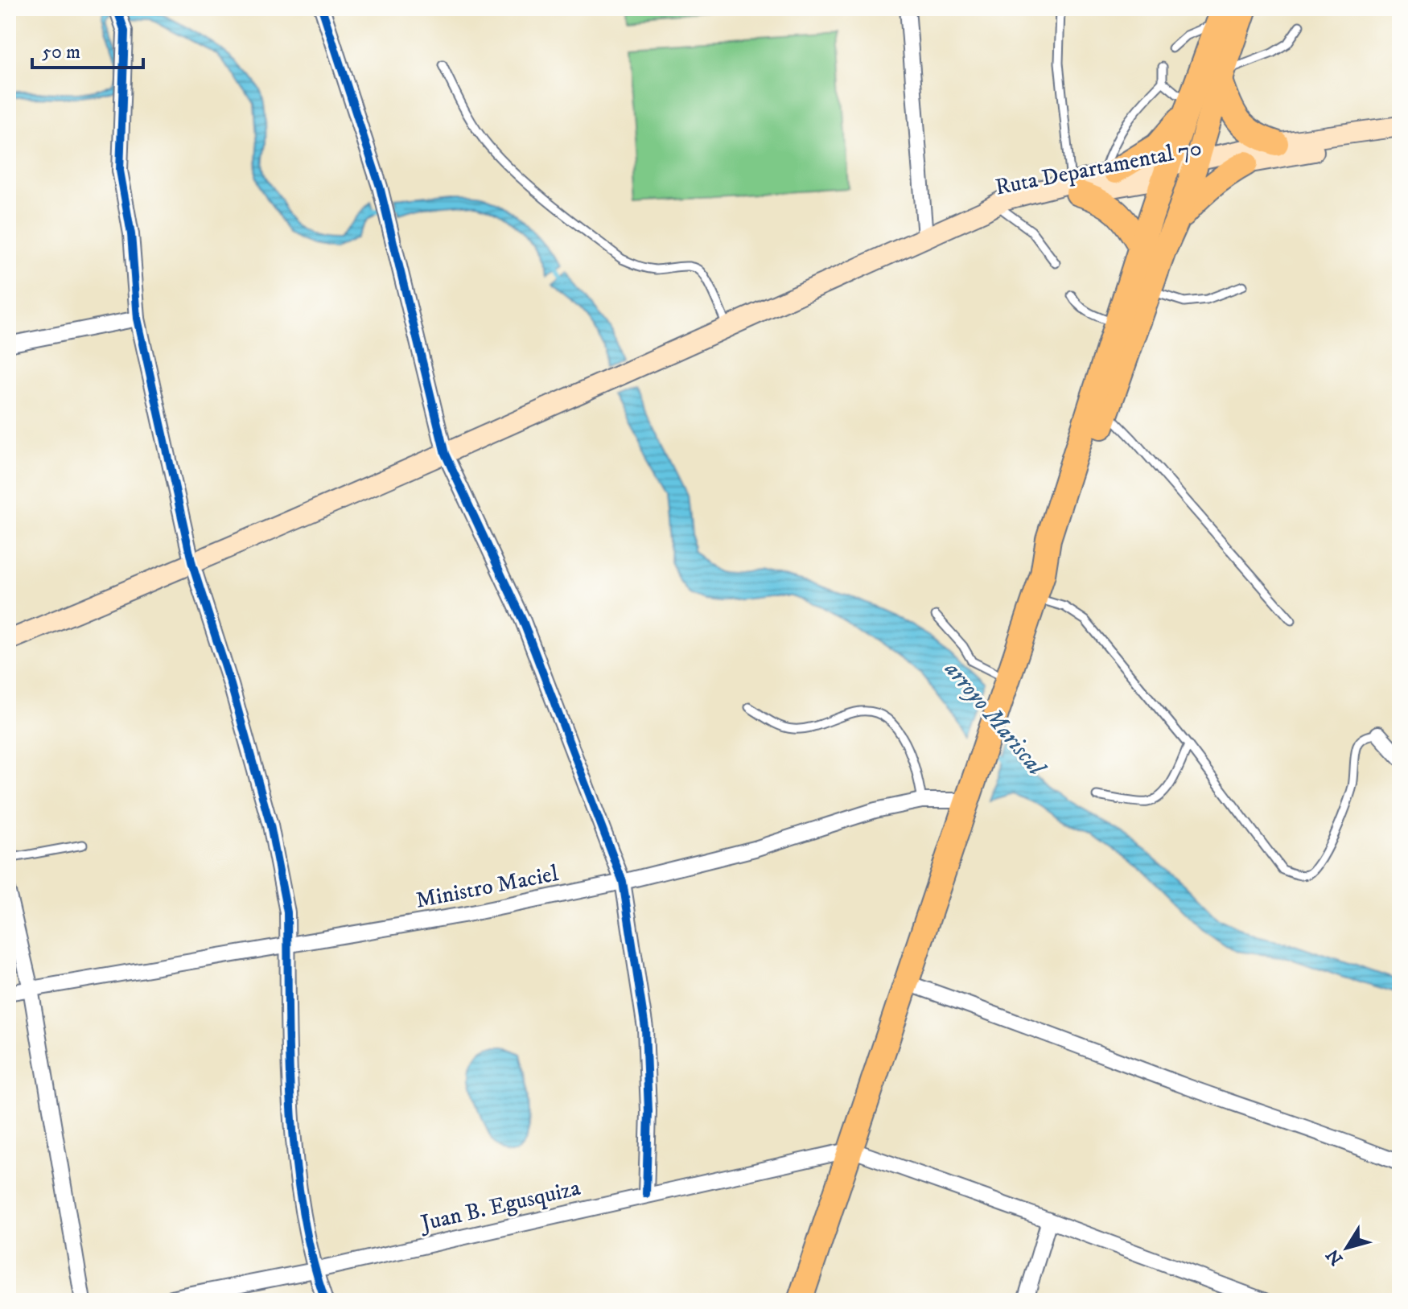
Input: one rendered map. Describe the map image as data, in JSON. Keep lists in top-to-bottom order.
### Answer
{
  "streets": {
    "main road": ["Ruta Departamental 70"],
    "street": ["Ministro Maciel", "Juan B. Egusquiza"]
  },
  "water": ["arroyo Mariscal"],
  "scale_bar": "50 m",
  "north": "bottom left"
}
